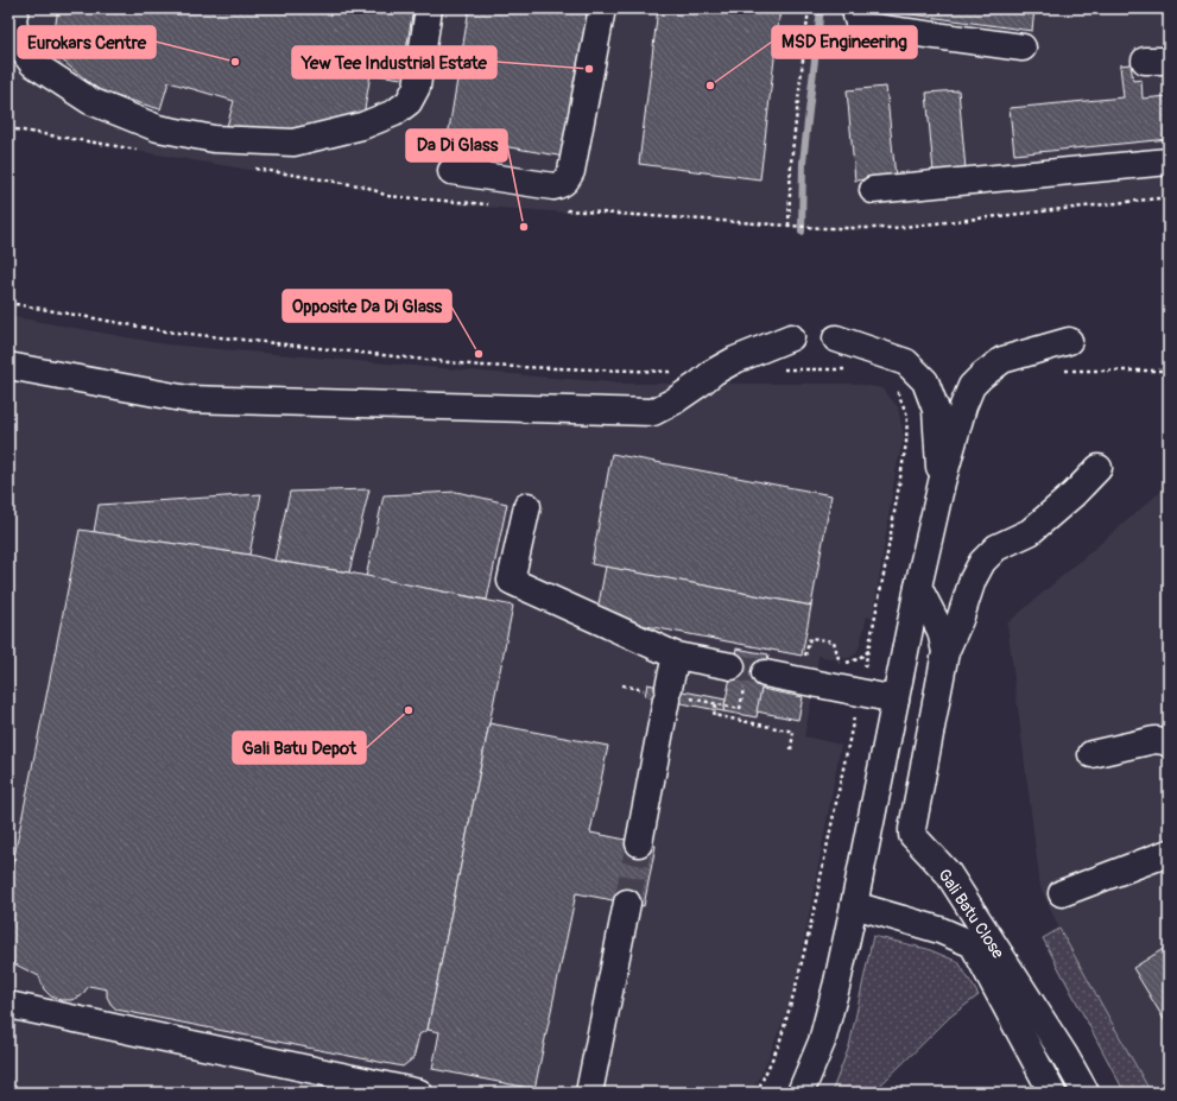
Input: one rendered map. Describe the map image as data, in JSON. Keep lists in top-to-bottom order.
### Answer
{
  "streets": {
    "street": ["Gali Batu Close"]
  },
  "places": [
    "Eurokars Centre",
    "Yew Tee Industrial Estate",
    "MSD Engineering",
    "Da Di Glass",
    "Opposite Da Di Glass",
    "Gali Batu Depot"
  ]
}
